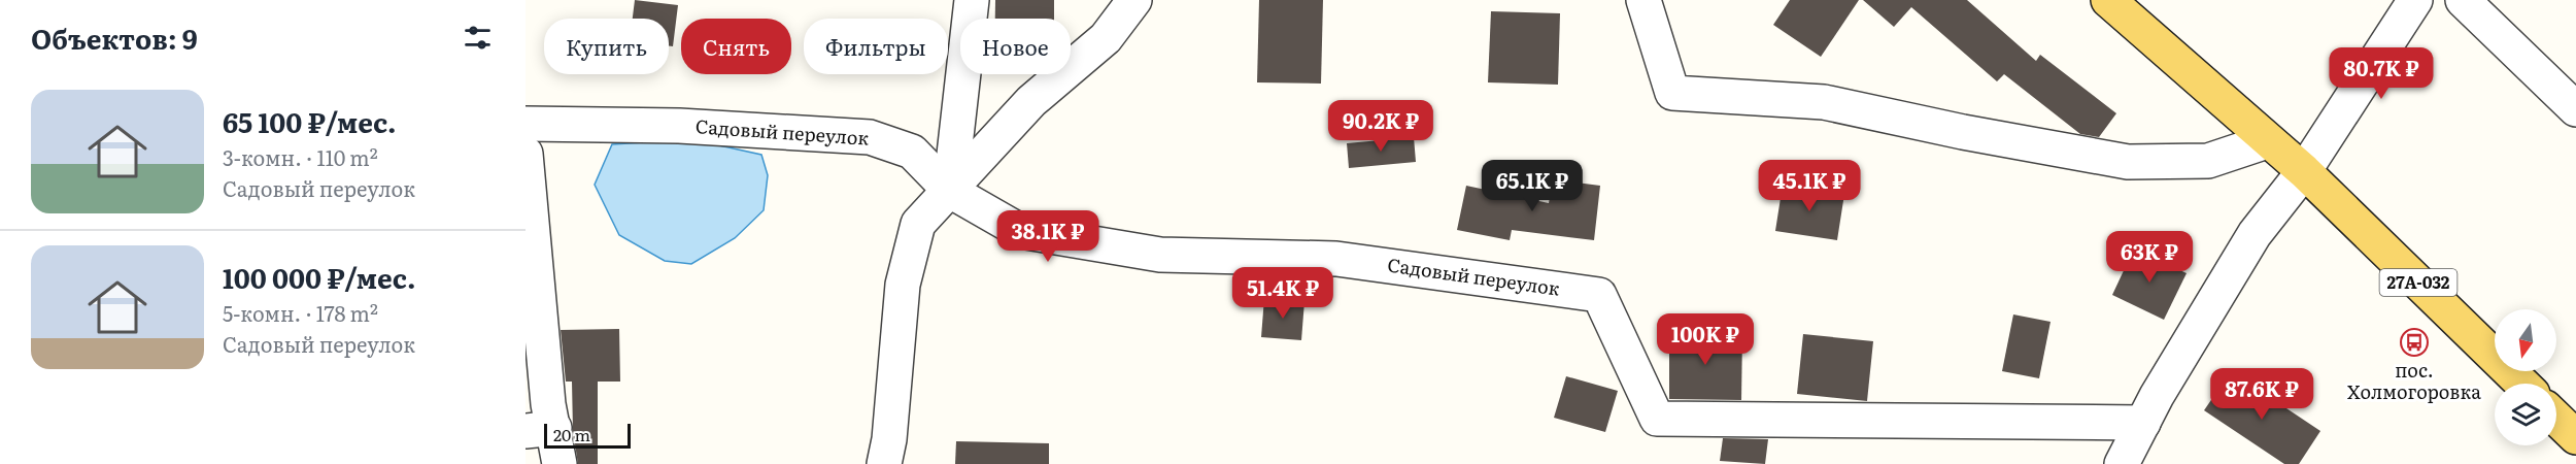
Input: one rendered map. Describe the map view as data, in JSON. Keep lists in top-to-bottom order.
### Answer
{
  "streets": {
    "main road": ["27А-032"],
    "street": ["Садовый переулок"]
  },
  "places": {
    "bus stop": ["пос. Холмогоровка"]
  },
  "scale_bar": "20 m",
  "north": "bottom",
  "page": {
    "heading": "Объектов: 9",
    "chip": [
      "Купить",
      "Снять",
      "Фильтры",
      "Новое"
    ],
    "price": [
      "80.7K ₽",
      "90.2K ₽",
      "65.1K ₽",
      "45.1K ₽",
      "38.1K ₽",
      "63K ₽",
      "51.4K ₽",
      "100K ₽",
      "87.6K ₽"
    ],
    "list": [
      {
        "name": "65 100 ₽/мес.",
        "note": "3-комн. · 110 m² · Садовый переулок"
      },
      {
        "name": "100 000 ₽/мес.",
        "note": "5-комн. · 178 m² · Садовый переулок"
      }
    ],
    "scale": "20 m"
  }
}
